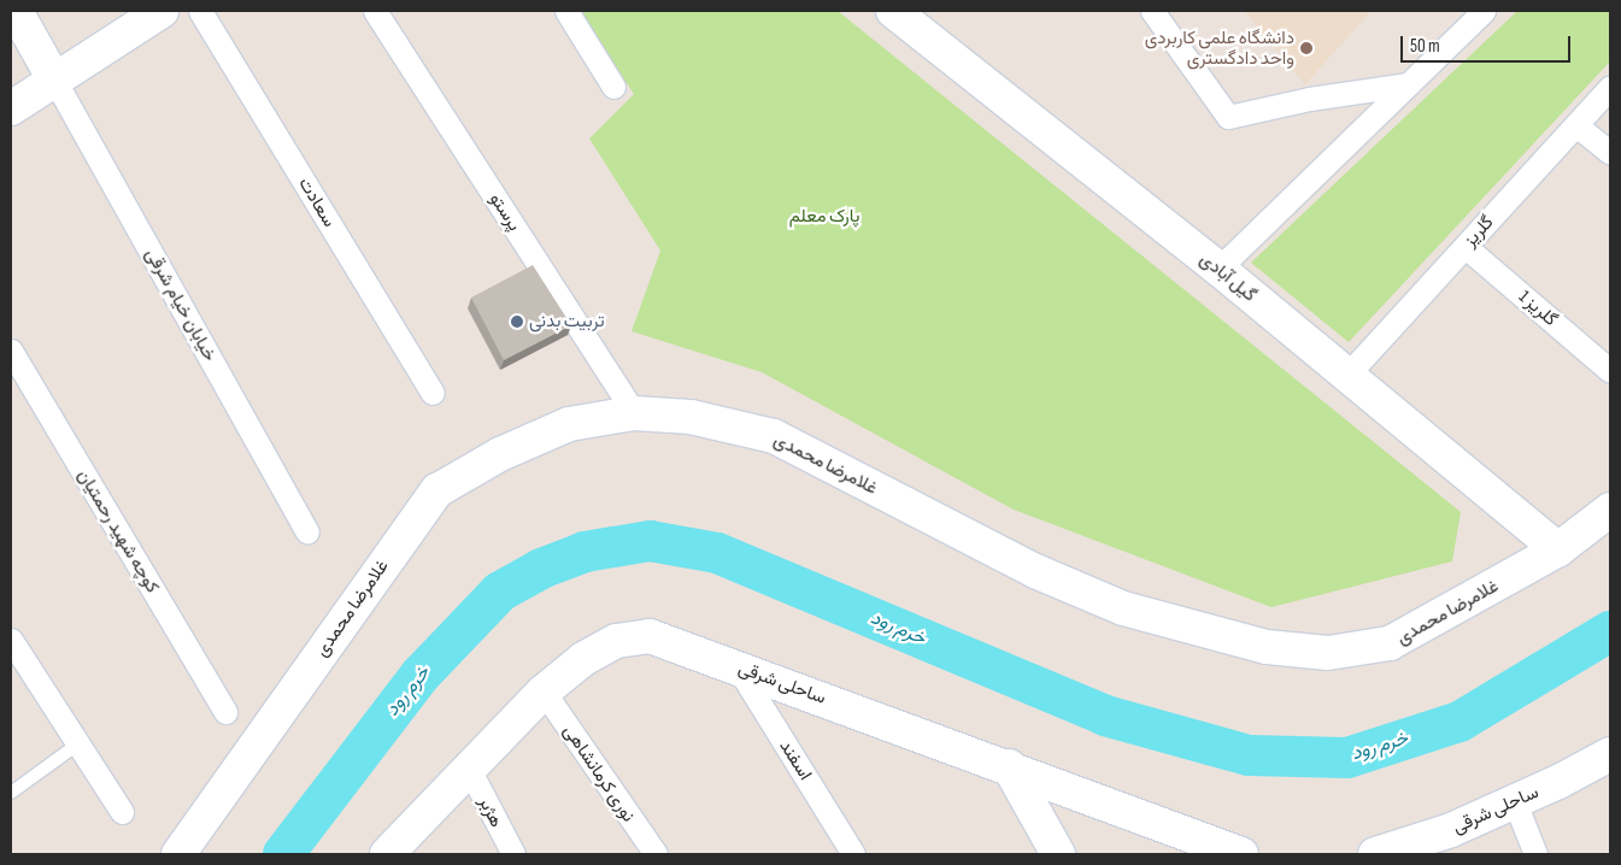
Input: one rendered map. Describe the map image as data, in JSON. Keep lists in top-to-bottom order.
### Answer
{
  "streets": {
    "main road": ["گیل آبادی", "غلامرضا محمدی", "ساحلی شرقی"],
    "street": [
      "سعادت",
      "پرستو",
      "گلریز",
      "خیابان خیام شرقی",
      "گلریز 1",
      "کوچه شهید رحمتیان",
      "اسفند",
      "نوری کرمانشاهی",
      "هژبر"
    ]
  },
  "crossings": [
    ["پرستو", "غلامرضا محمدی"],
    ["گلریز", "گیل آبادی"],
    ["گلریز", "گلریز 1"],
    ["گیل آبادی", "غلامرضا محمدی"],
    ["ساحلی شرقی", "اسفند"],
    ["ساحلی شرقی", "نوری کرمانشاهی"],
    ["ساحلی شرقی", "هژبر"]
  ],
  "water": ["خرم رود"],
  "parks": ["پارک معلم"],
  "places": ["دانشگاه علمی کاربردی واحد دادگستری", "تربیت بدنی"],
  "scale_bar": "50 m"
}
